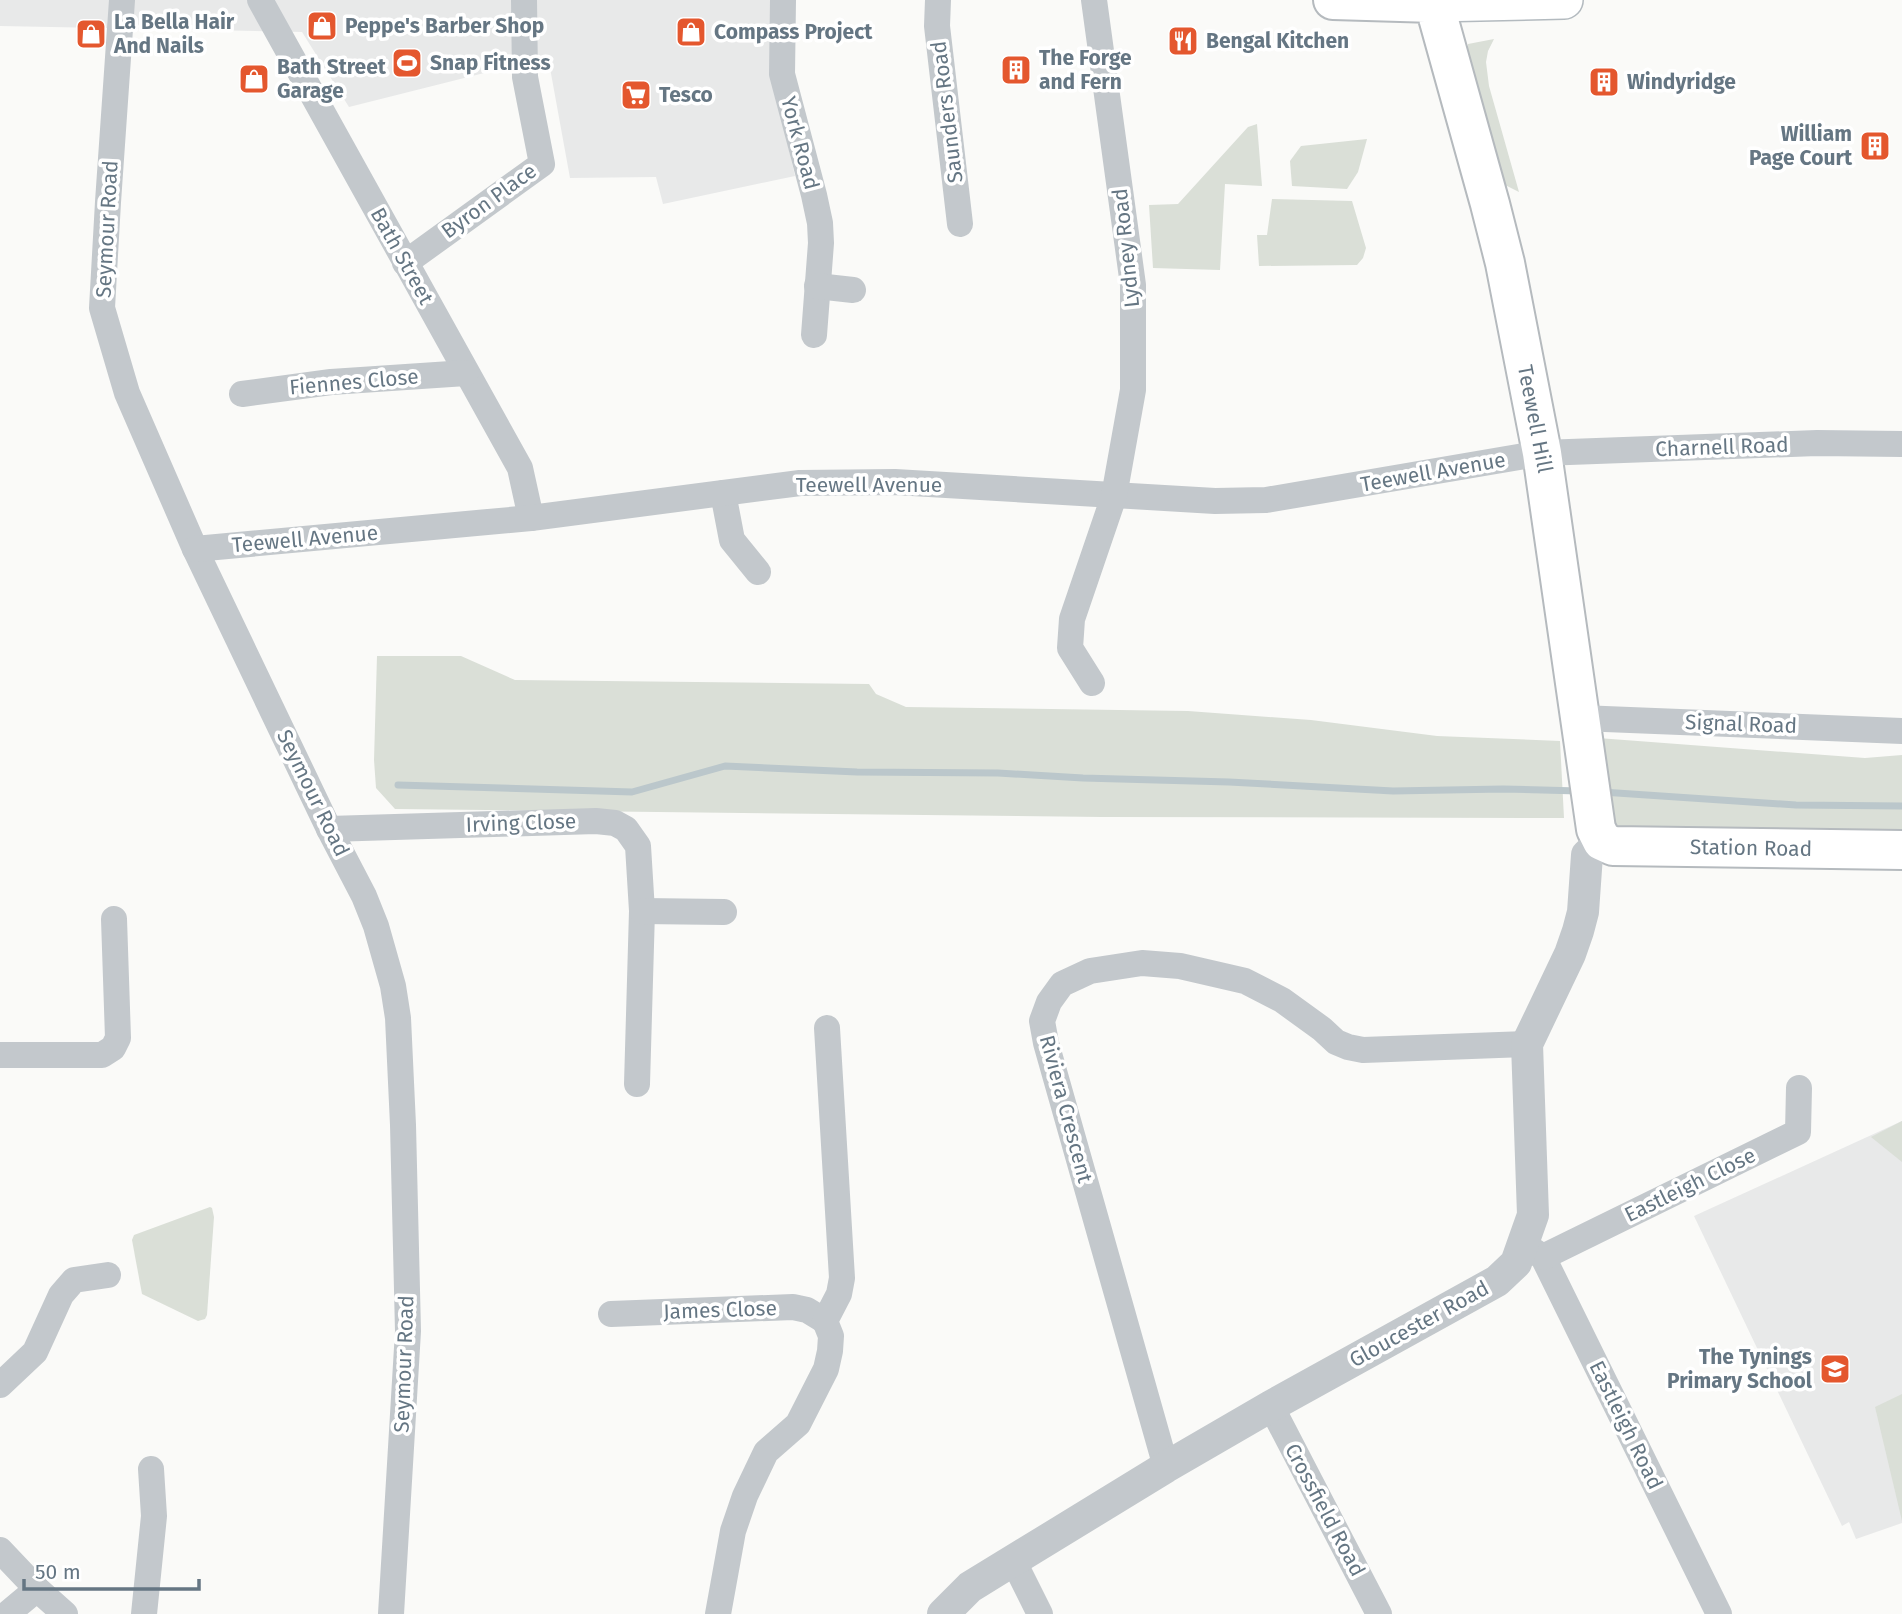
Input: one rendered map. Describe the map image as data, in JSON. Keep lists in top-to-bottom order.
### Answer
{
  "streets": {
    "main road": ["Teewell Hill", "Station Road"],
    "street": [
      "Saunders Road",
      "York Road",
      "Byron Place",
      "Seymour Road",
      "Lydney Road",
      "Bath Street",
      "Fiennes Close",
      "Charnell Road",
      "Teewell Avenue",
      "Signal Road",
      "Irving Close",
      "Riviera Crescent",
      "Eastleigh Close",
      "James Close",
      "Gloucester Road",
      "Eastleigh Road",
      "Crossfield Road"
    ]
  },
  "crossings": [
    ["Byron Place", "Bath Street"],
    ["Seymour Road", "Teewell Avenue"],
    ["Seymour Road", "Irving Close"],
    ["Lydney Road", "Teewell Avenue"],
    ["Bath Street", "Fiennes Close"],
    ["Bath Street", "Teewell Avenue"],
    ["Teewell Hill", "Charnell Road"],
    ["Teewell Hill", "Teewell Avenue"],
    ["Teewell Hill", "Signal Road"],
    ["Teewell Hill", "Station Road"],
    ["Teewell Hill", "Gloucester Road"],
    ["Charnell Road", "Teewell Avenue"],
    ["Station Road", "Gloucester Road"],
    ["Riviera Crescent", "Gloucester Road"],
    ["Eastleigh Close", "Gloucester Road"],
    ["Eastleigh Close", "Eastleigh Road"],
    ["Gloucester Road", "Eastleigh Road"],
    ["Gloucester Road", "Crossfield Road"]
  ],
  "places": {
    "shop": [
      "Peppe's Barber Shop",
      "Compass Project",
      "La Bella Hair And Nails",
      "Bath Street Garage"
    ],
    "restaurant": ["Bengal Kitchen"],
    "sports": ["Snap Fitness"],
    "building": ["The Forge and Fern", "Windyridge", "William Page Court"],
    "supermarket": ["Tesco"],
    "school or university": ["The Tynings Primary School"]
  },
  "scale_bar": "50 m"
}
